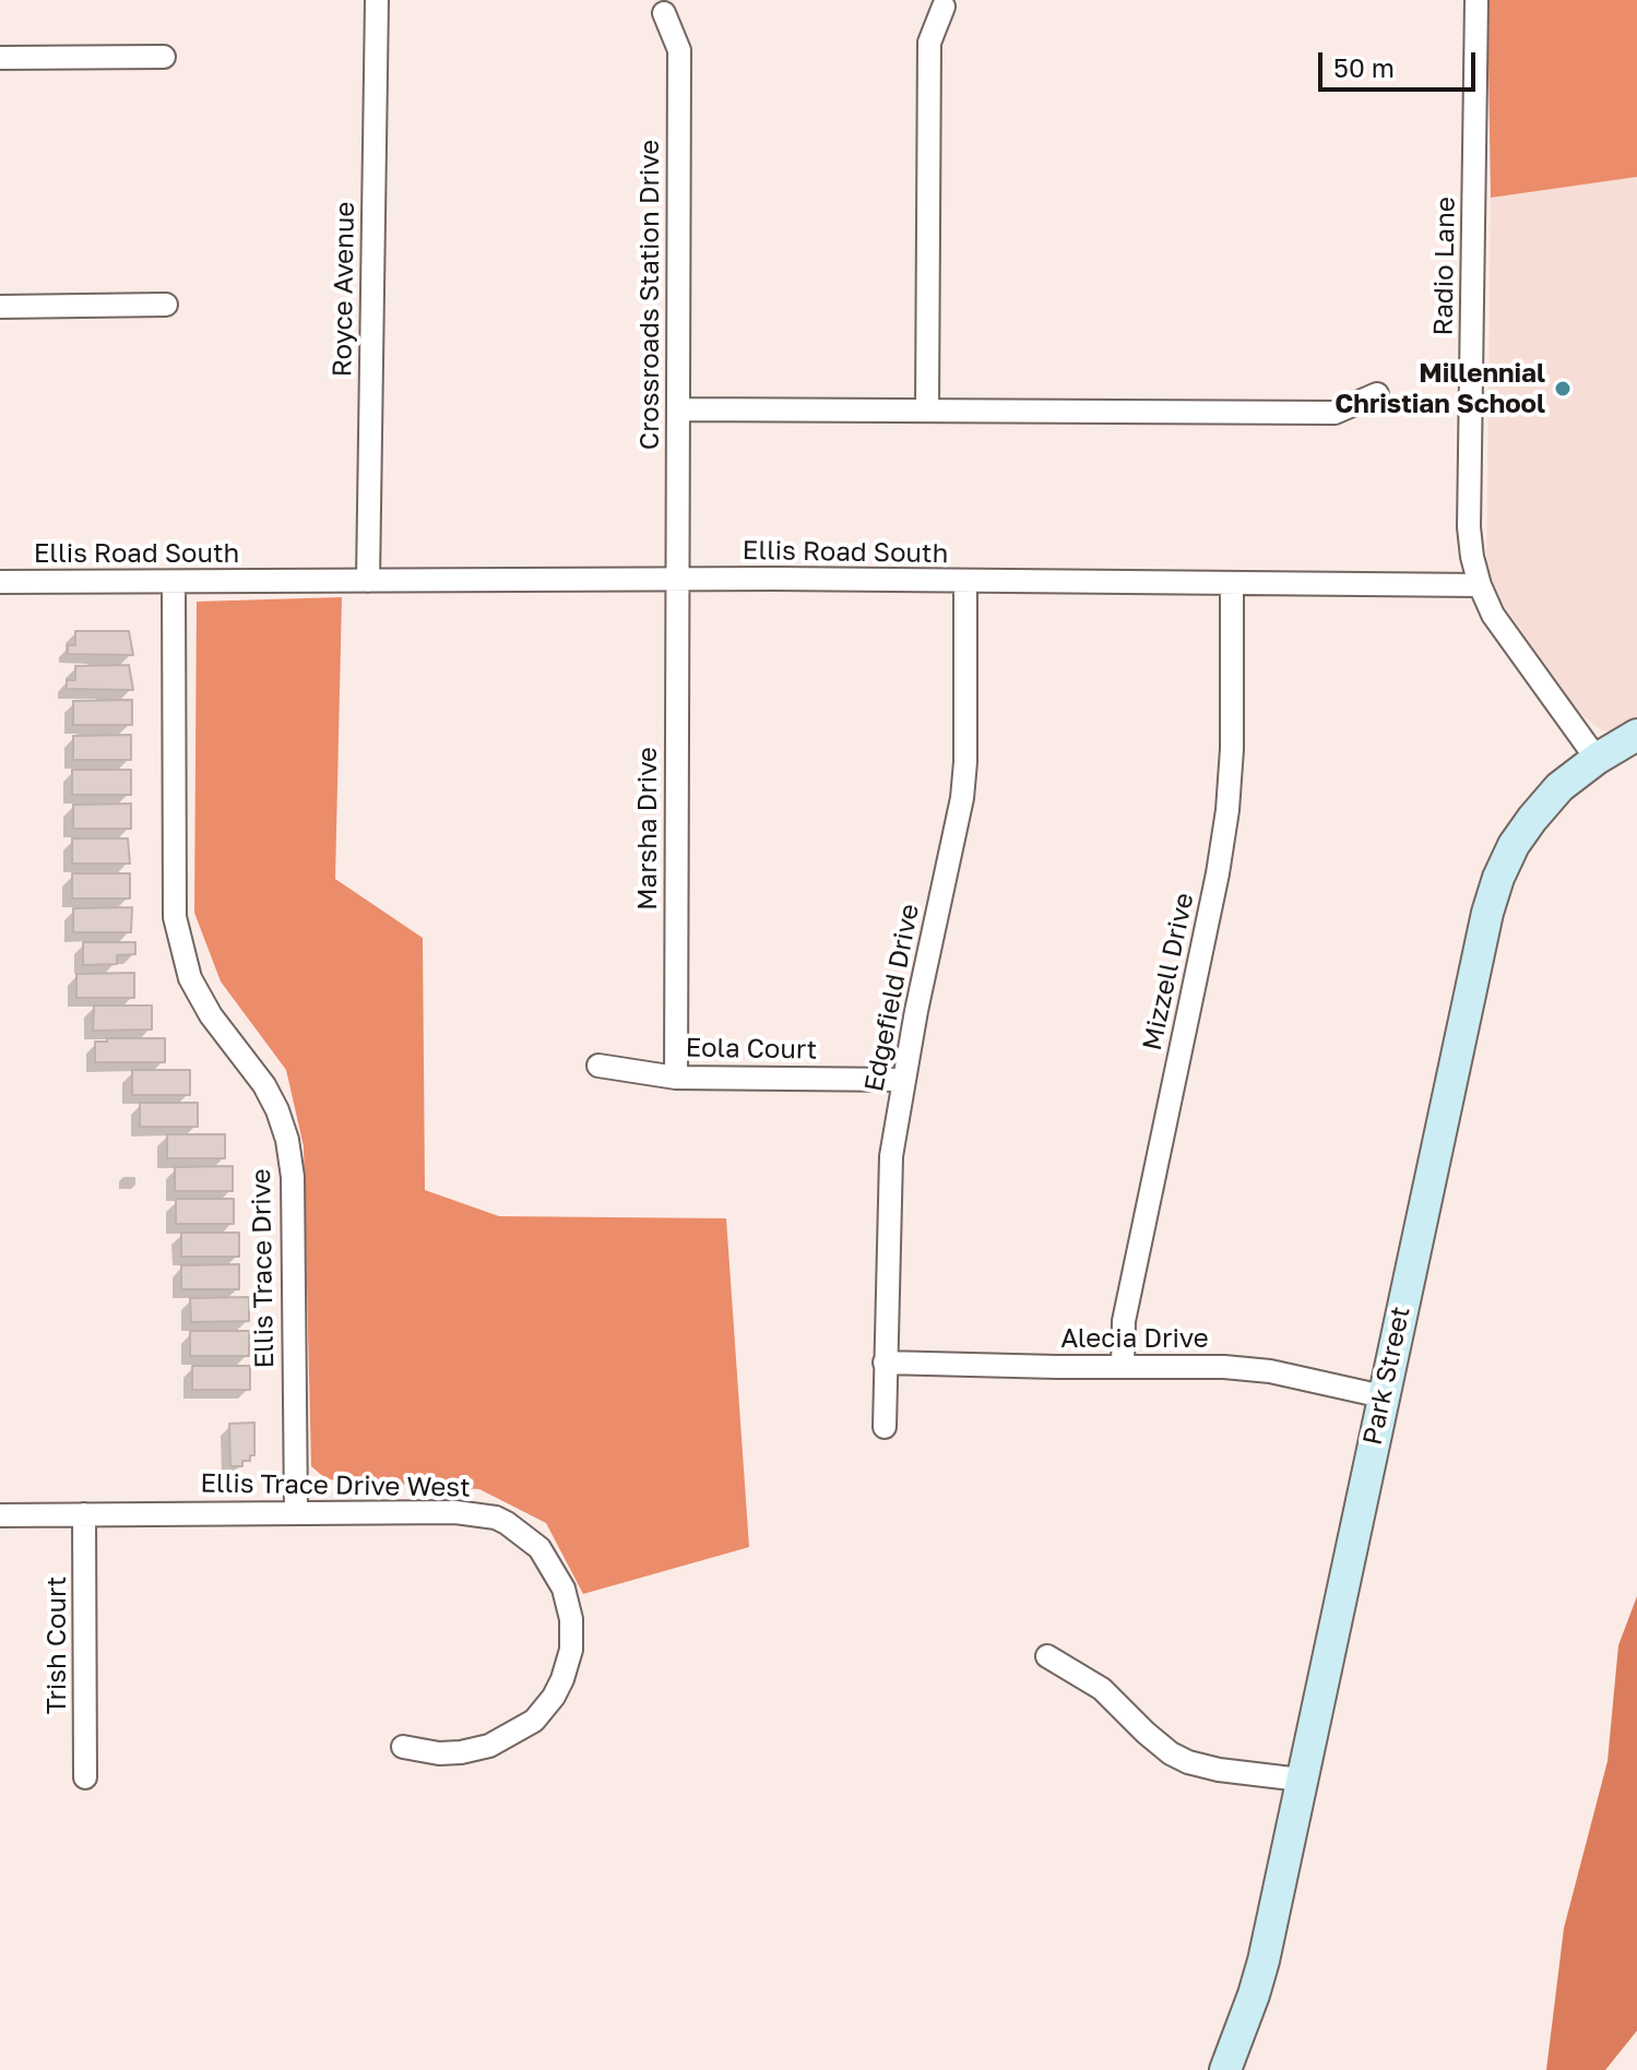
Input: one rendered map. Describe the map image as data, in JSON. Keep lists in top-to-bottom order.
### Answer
{
  "streets": {
    "street": [
      "Radio Lane",
      "Royce Avenue",
      "Crossroads Station Drive",
      "Ellis Road South",
      "Marsha Drive",
      "Mizzell Drive",
      "Edgefield Drive",
      "Eola Court",
      "Ellis Trace Drive",
      "Alecia Drive",
      "Park Street",
      "Ellis Trace Drive West",
      "Trish Court"
    ]
  },
  "crossings": [
    ["Radio Lane", "Ellis Road South"],
    ["Royce Avenue", "Ellis Road South"],
    ["Crossroads Station Drive", "Ellis Road South"],
    ["Crossroads Station Drive", "Marsha Drive"],
    ["Ellis Road South", "Marsha Drive"],
    ["Ellis Road South", "Mizzell Drive"],
    ["Ellis Road South", "Edgefield Drive"],
    ["Ellis Road South", "Ellis Trace Drive"],
    ["Marsha Drive", "Eola Court"],
    ["Mizzell Drive", "Alecia Drive"],
    ["Edgefield Drive", "Eola Court"],
    ["Edgefield Drive", "Alecia Drive"],
    ["Ellis Trace Drive", "Ellis Trace Drive West"],
    ["Alecia Drive", "Park Street"],
    ["Ellis Trace Drive West", "Trish Court"]
  ],
  "places": ["Millennial Christian School"],
  "scale_bar": "50 m"
}
